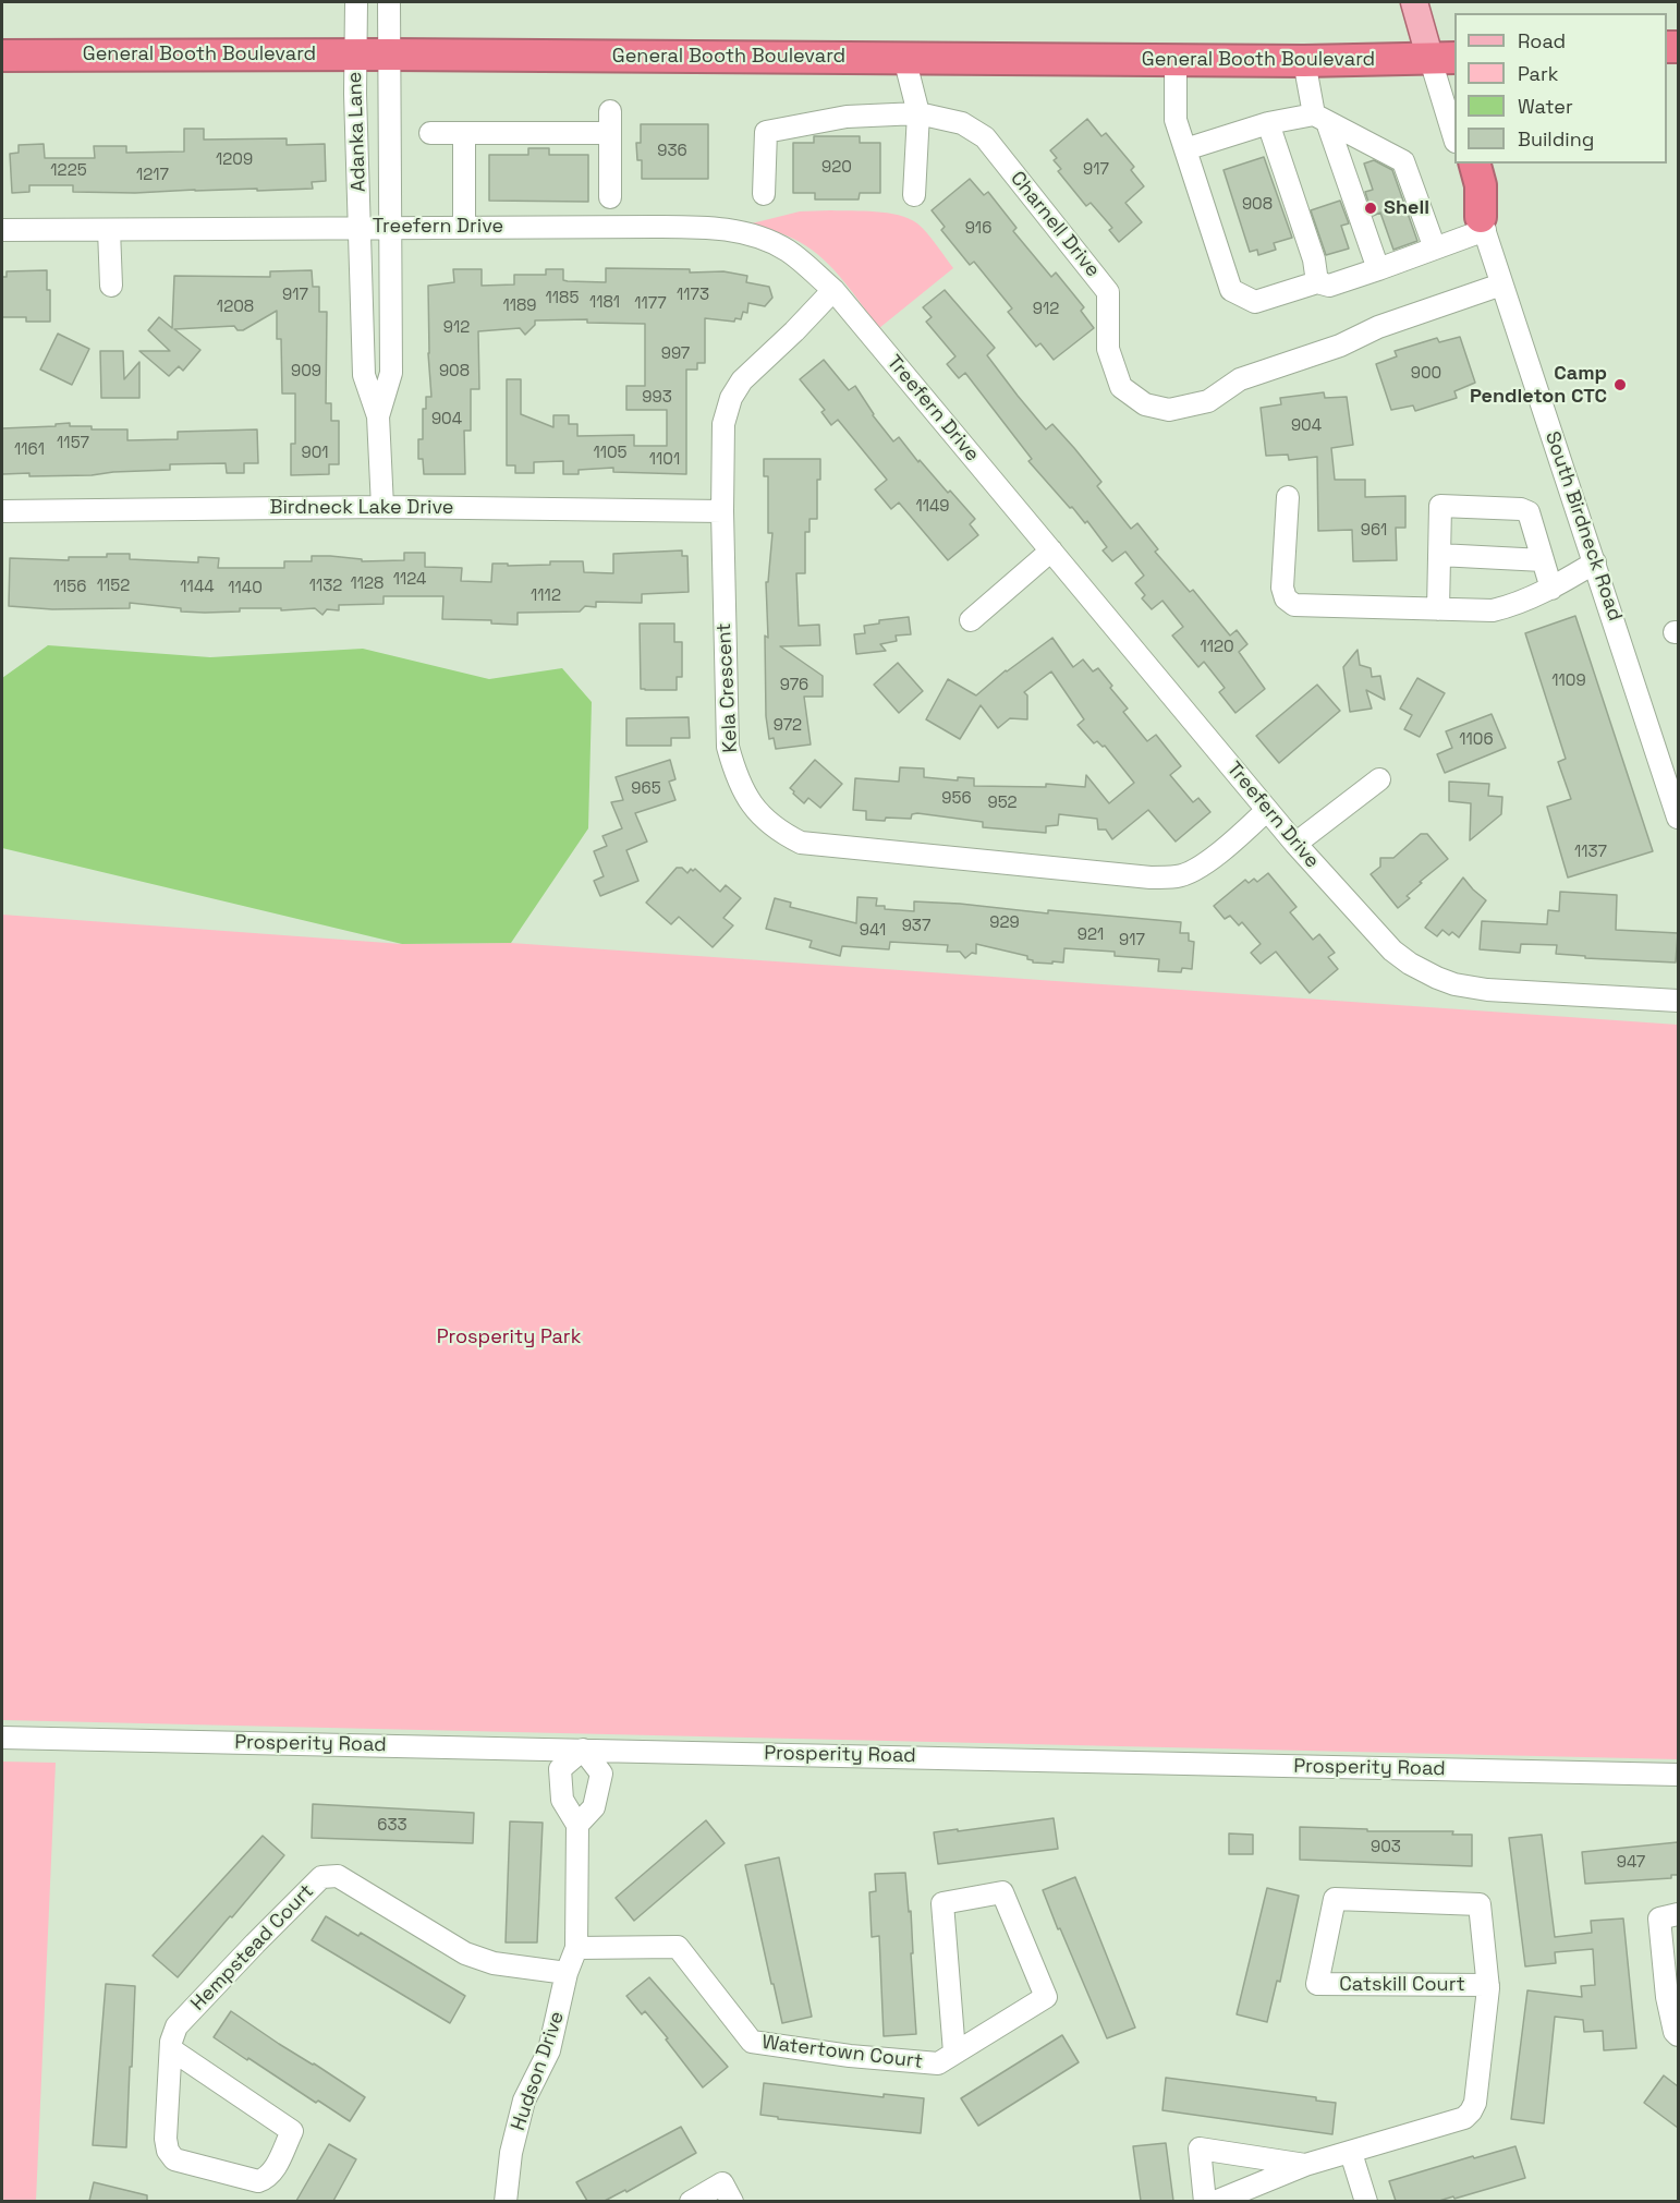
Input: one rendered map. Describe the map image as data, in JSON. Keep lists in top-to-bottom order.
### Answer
{
  "streets": {
    "highway": ["General Booth Boulevard"],
    "street": [
      "Adanka Lane",
      "Charnell Drive",
      "Treefern Drive",
      "Birdneck Lake Drive",
      "South Birdneck Road",
      "Kela Crescent",
      "Prosperity Road",
      "Hempstead Court",
      "Catskill Court",
      "Watertown Court",
      "Hudson Drive"
    ]
  },
  "crossings": [
    ["General Booth Boulevard", "Adanka Lane"],
    ["Adanka Lane", "Treefern Drive"],
    ["Adanka Lane", "Birdneck Lake Drive"],
    ["Charnell Drive", "South Birdneck Road"],
    ["Treefern Drive", "Kela Crescent"],
    ["Birdneck Lake Drive", "Kela Crescent"],
    ["Prosperity Road", "Hudson Drive"],
    ["Hempstead Court", "Hudson Drive"],
    ["Watertown Court", "Hudson Drive"]
  ],
  "parks": ["Prosperity Park"],
  "places": ["Shell", "Camp Pendleton CTC"],
  "house_numbers": [
    "936",
    "1209",
    "920",
    "917",
    "1225",
    "1217",
    "908",
    "916",
    "917",
    "1173",
    "1185",
    "1181",
    "1177",
    "1189",
    "1208",
    "912",
    "912",
    "997",
    "909",
    "908",
    "900",
    "993",
    "904",
    "904",
    "1157",
    "1161",
    "901",
    "1105",
    "1101",
    "1149",
    "961",
    "1124",
    "1128",
    "1152",
    "1132",
    "1156",
    "1144",
    "1140",
    "1112",
    "1120",
    "1109",
    "976",
    "972",
    "1106",
    "965",
    "956",
    "952",
    "1137",
    "929",
    "937",
    "941",
    "921",
    "917",
    "633",
    "903",
    "947"
  ],
  "legend": [
    "Road",
    "Park",
    "Water",
    "Building"
  ]
}
